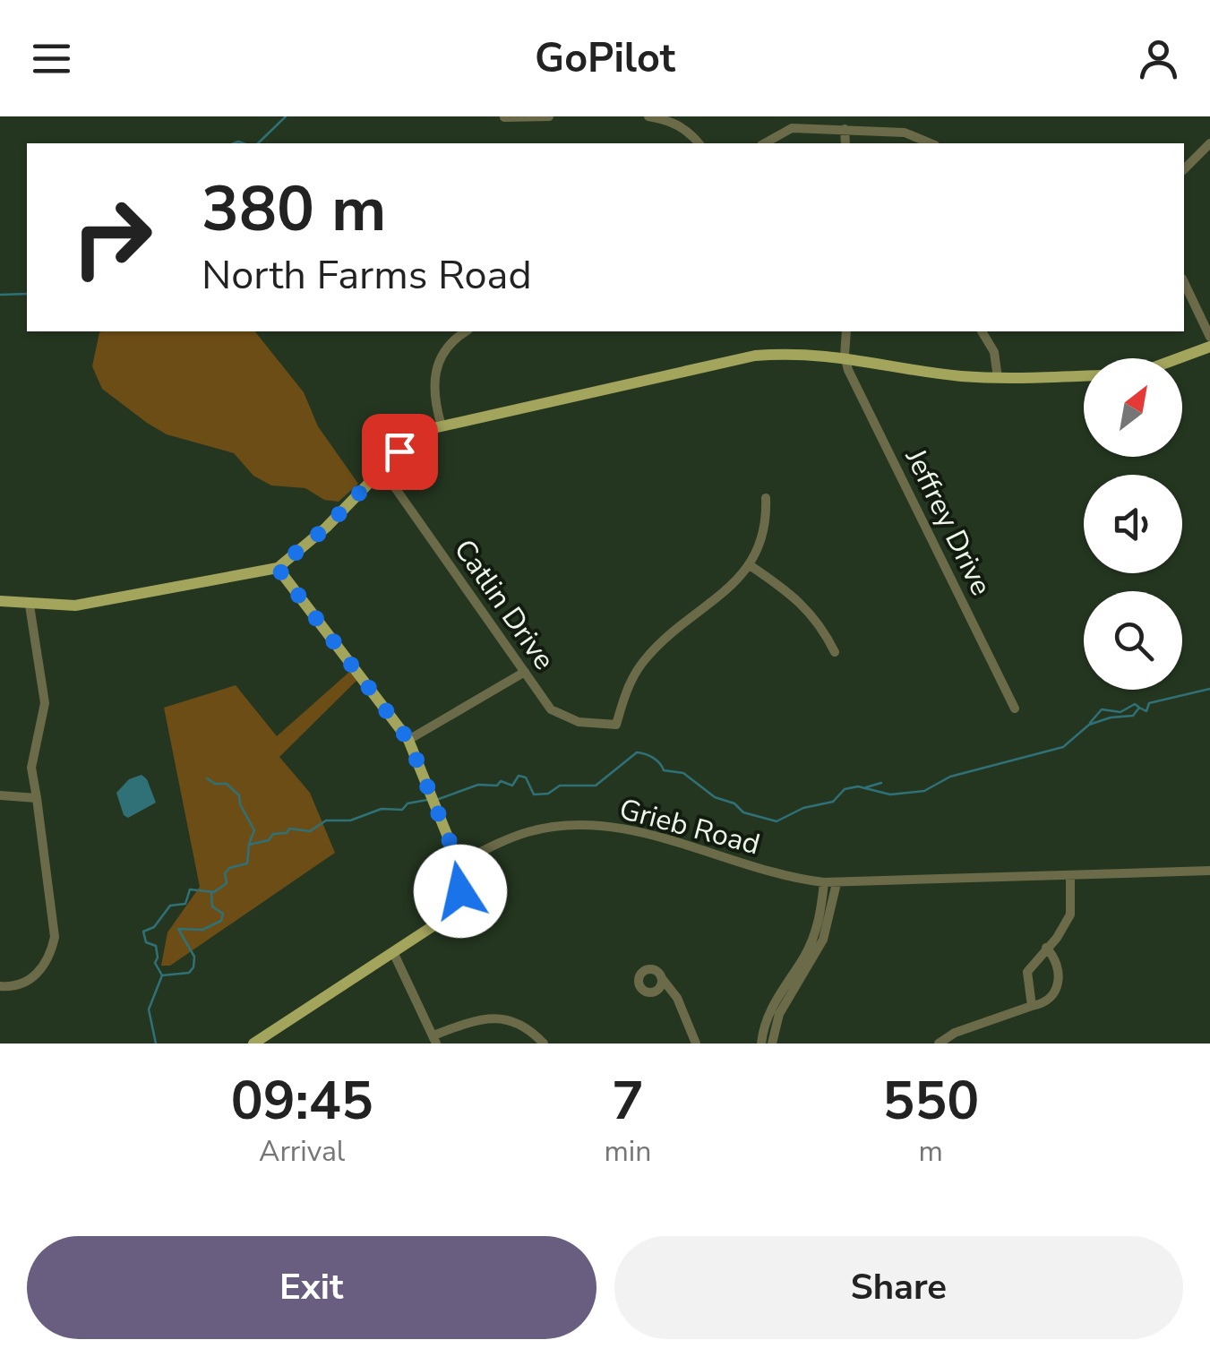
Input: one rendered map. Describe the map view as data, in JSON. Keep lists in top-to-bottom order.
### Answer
{
  "streets": {
    "street": ["Jeffrey Drive", "Catlin Drive", "Grieb Road"]
  },
  "north": "top right",
  "page": {
    "header": "GoPilot",
    "turn": ["380 m", "North Farms Road"],
    "eta": [
      "09:45",
      "Arrival",
      "7",
      "min",
      "550",
      "m"
    ],
    "buttons": ["Exit", "Share"]
  }
}
